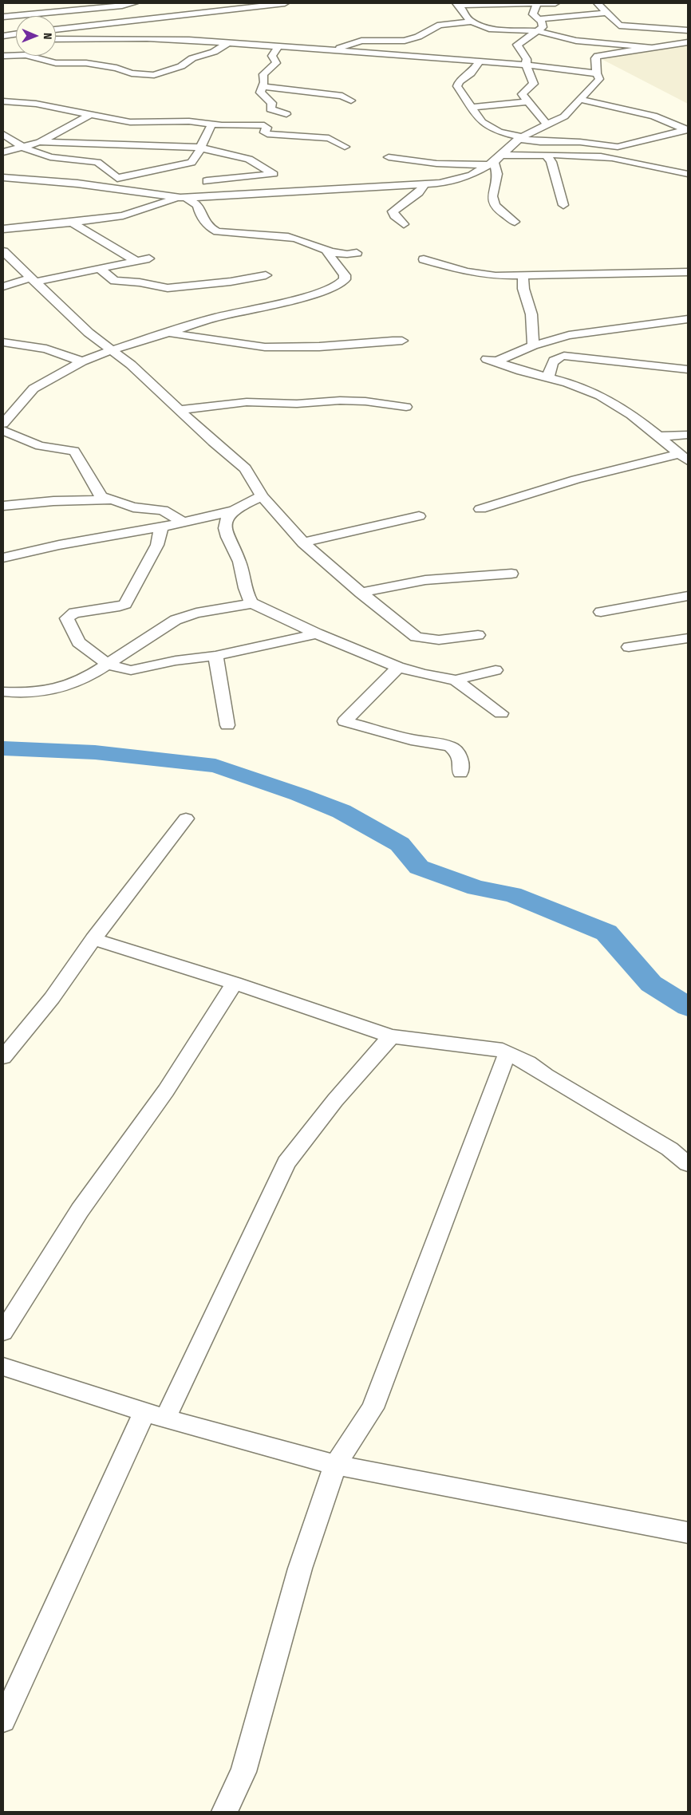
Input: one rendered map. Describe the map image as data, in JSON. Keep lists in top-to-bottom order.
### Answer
{
  "north": "right"
}
